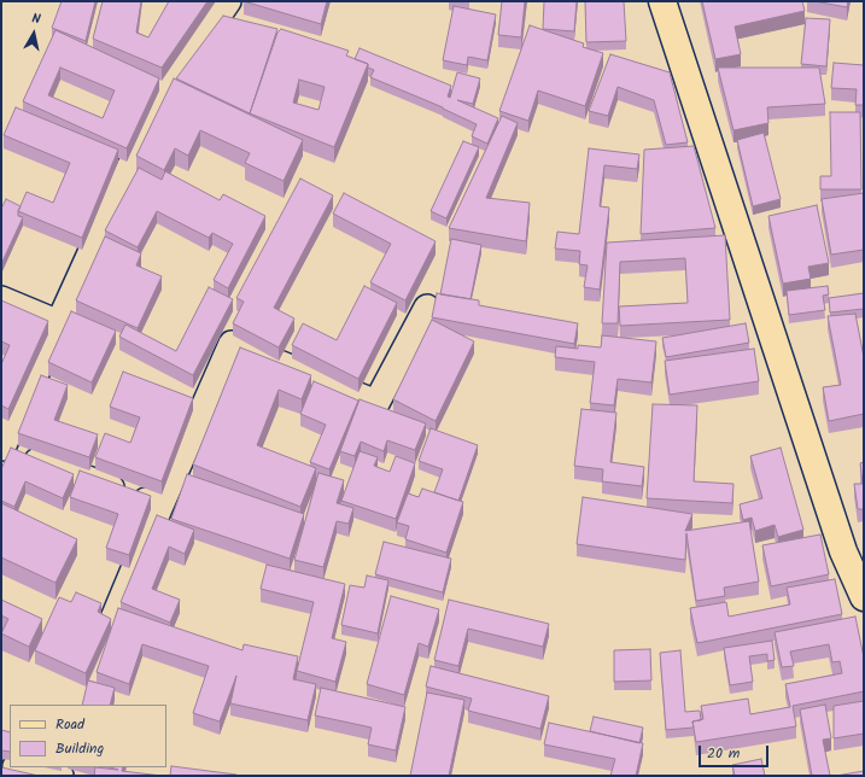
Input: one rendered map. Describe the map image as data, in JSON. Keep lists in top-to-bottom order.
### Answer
{
  "legend": ["Road", "Building"],
  "scale_bar": "20 m",
  "north": "top"
}
